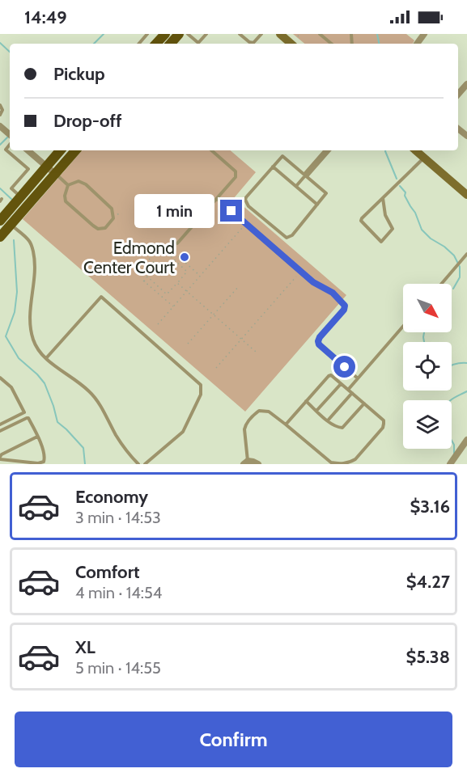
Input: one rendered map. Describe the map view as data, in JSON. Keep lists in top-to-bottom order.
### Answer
{
  "places": ["Edmond Center Court"],
  "north": "bottom right",
  "page": {
    "status": "14:49",
    "banner": ["Pickup", "Drop-off"],
    "bubble": "1 min",
    "list": [
      {
        "name": "Economy",
        "note": "3 min · 14:53",
        "value": "$3.16"
      },
      {
        "name": "Comfort",
        "note": "4 min · 14:54",
        "value": "$4.27"
      },
      {
        "name": "XL",
        "note": "5 min · 14:55",
        "value": "$5.38"
      }
    ],
    "buttons": "Confirm"
  }
}
